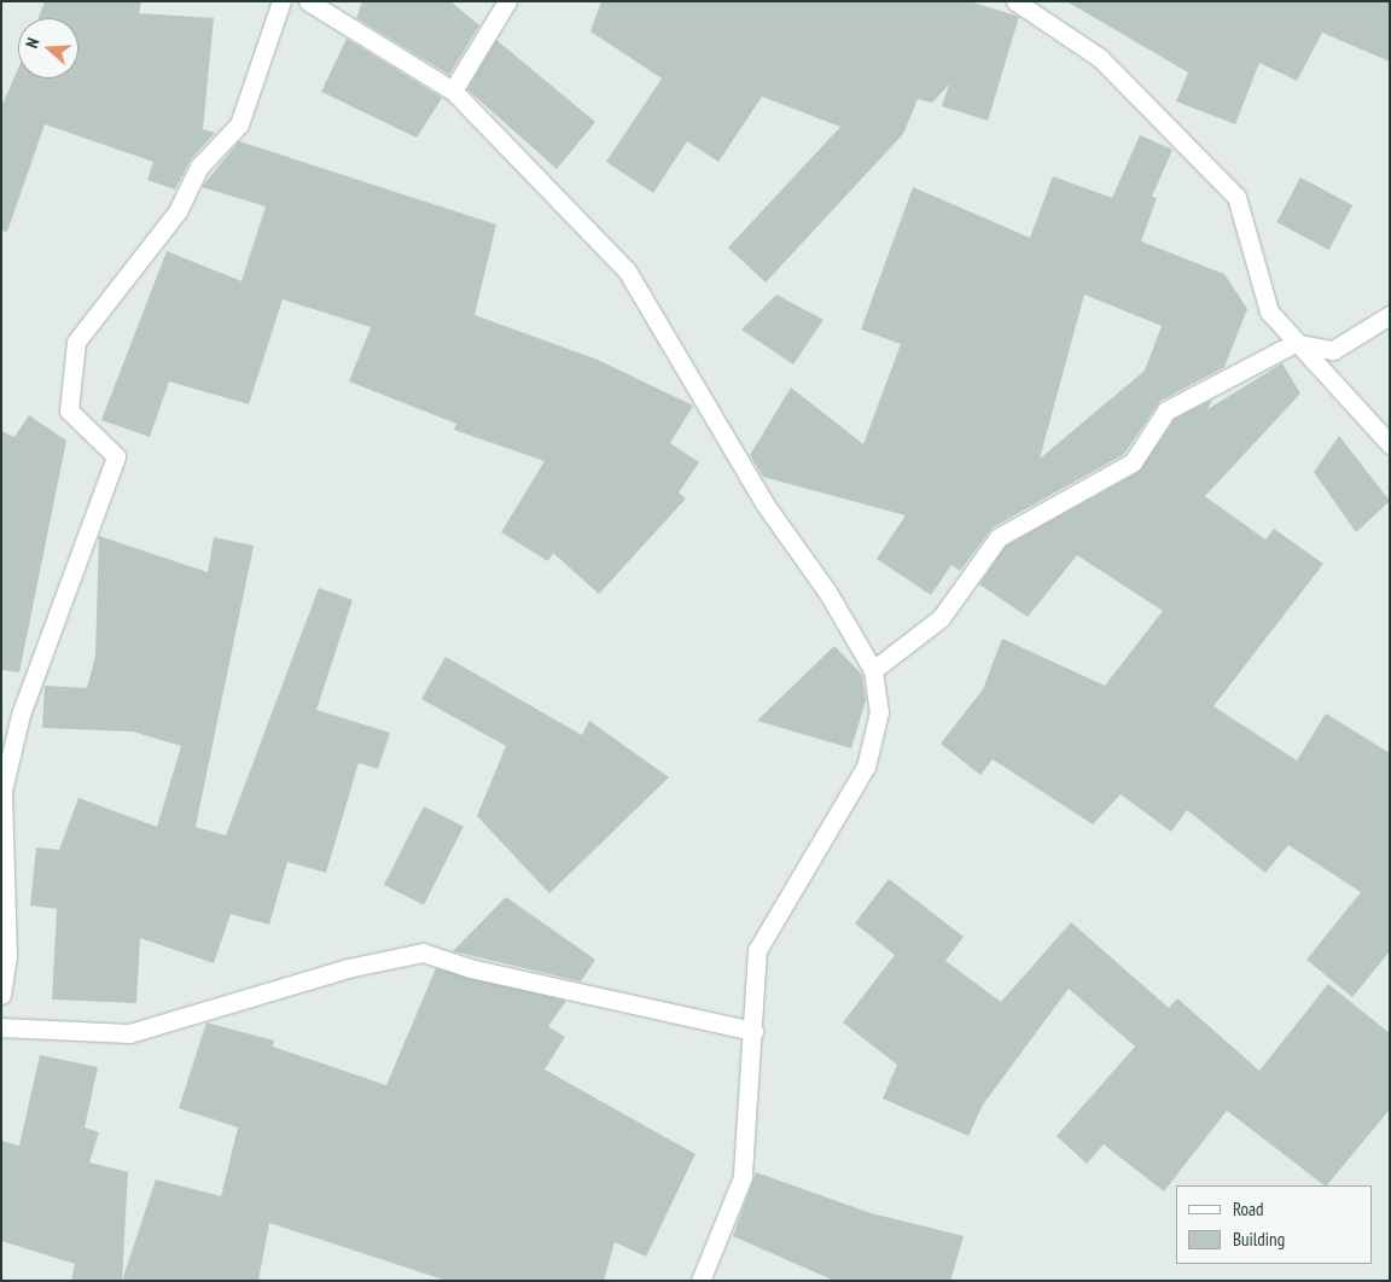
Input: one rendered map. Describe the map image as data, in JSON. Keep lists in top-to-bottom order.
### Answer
{
  "legend": ["Road", "Building"],
  "north": "left"
}
